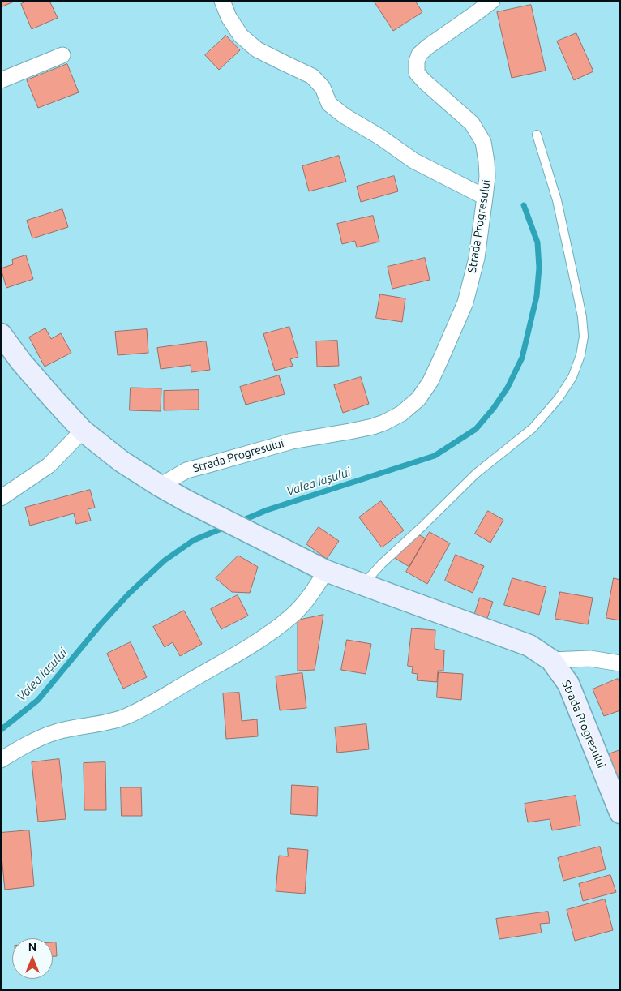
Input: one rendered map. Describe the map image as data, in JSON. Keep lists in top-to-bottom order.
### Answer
{
  "streets": {
    "street": ["Strada Progresului"]
  },
  "water": ["Valea Iașului"],
  "north": "top"
}
